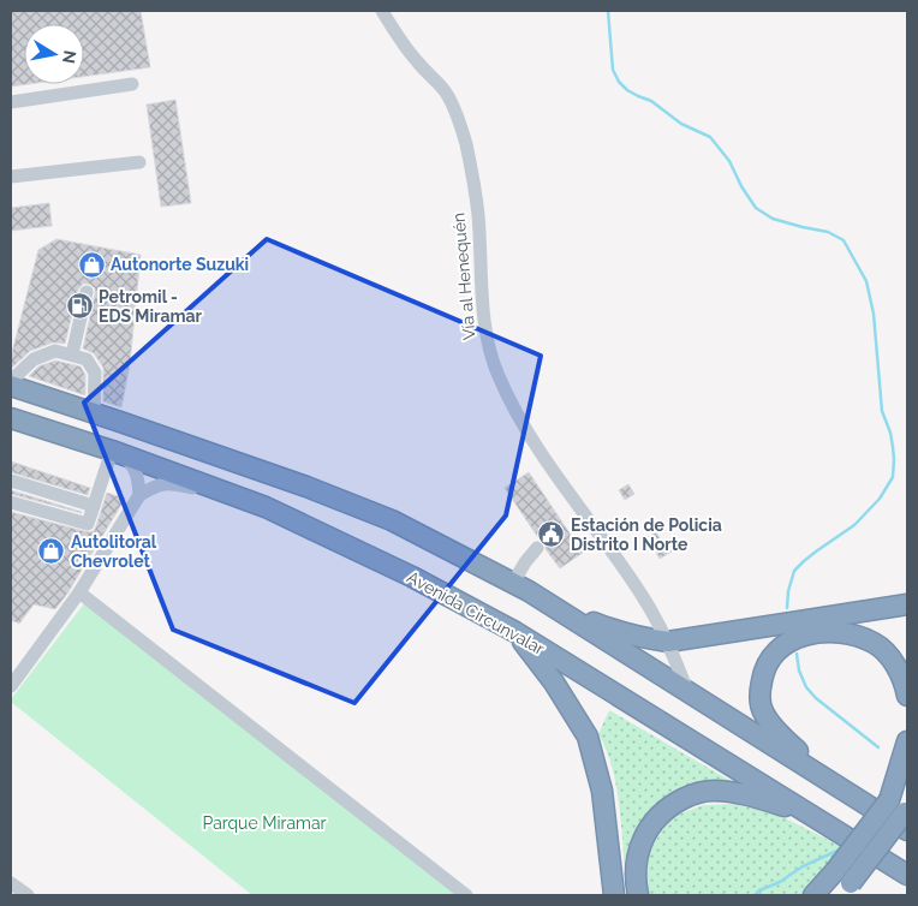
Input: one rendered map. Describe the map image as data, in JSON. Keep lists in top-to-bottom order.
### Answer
{
  "streets": {
    "highway": ["Avenida Circunvalar"],
    "street": ["Vía al Henequén"]
  },
  "parks": ["Parque Miramar"],
  "places": {
    "shop": ["Autonorte Suzuki", "Autolitoral Chevrolet"],
    "fuel station": ["Petromil - EDS Miramar"],
    "public building": ["Estación de Policia Distrito I Norte"]
  },
  "north": "right"
}
